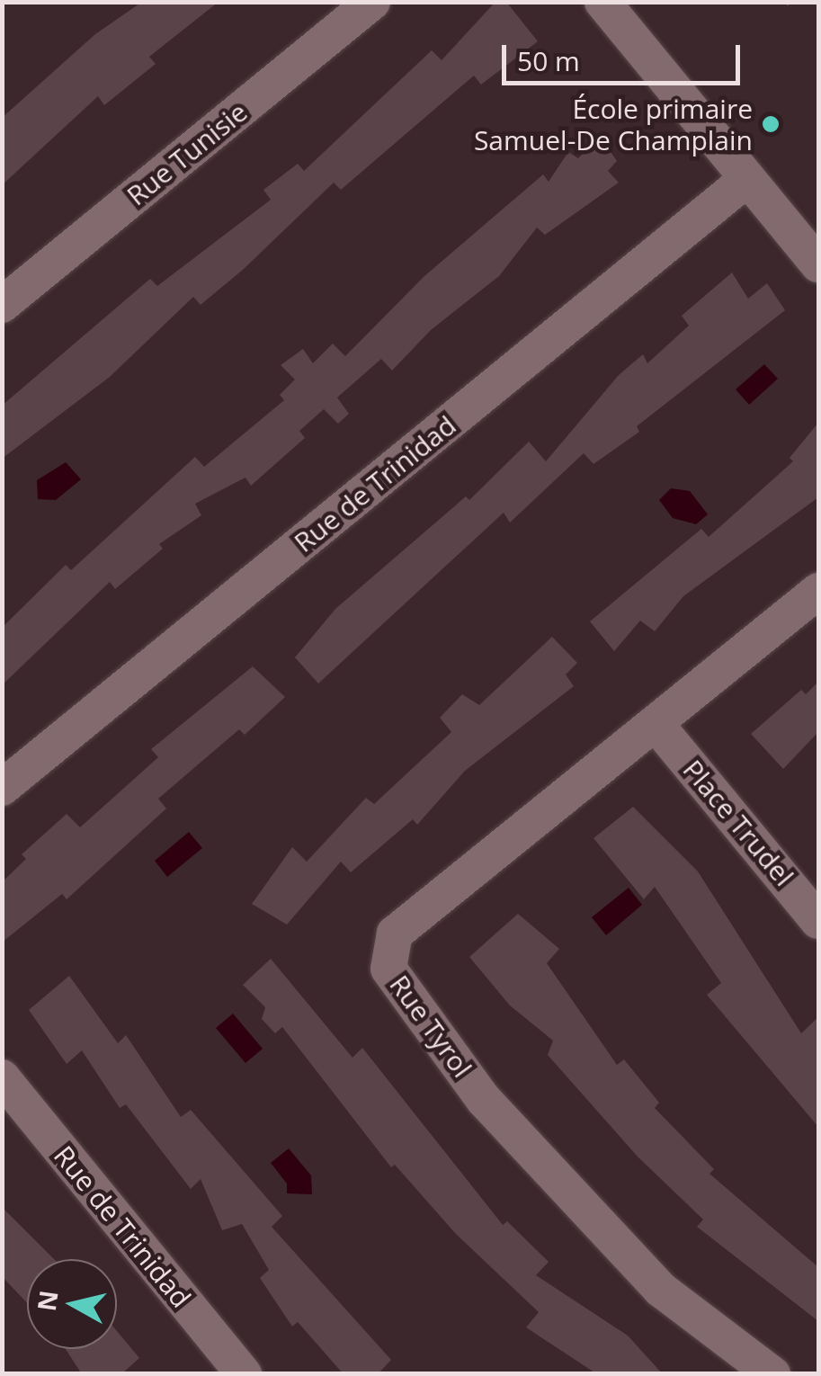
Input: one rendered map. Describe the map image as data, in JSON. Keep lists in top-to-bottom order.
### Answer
{
  "streets": {
    "street": [
      "Rue Tunisie",
      "Rue de Trinidad",
      "Place Trudel",
      "Rue Tyrol"
    ]
  },
  "crossings": [
    ["Place Trudel", "Rue Tyrol"]
  ],
  "places": ["École primaire Samuel-De Champlain"],
  "scale_bar": "50 m",
  "north": "left"
}
